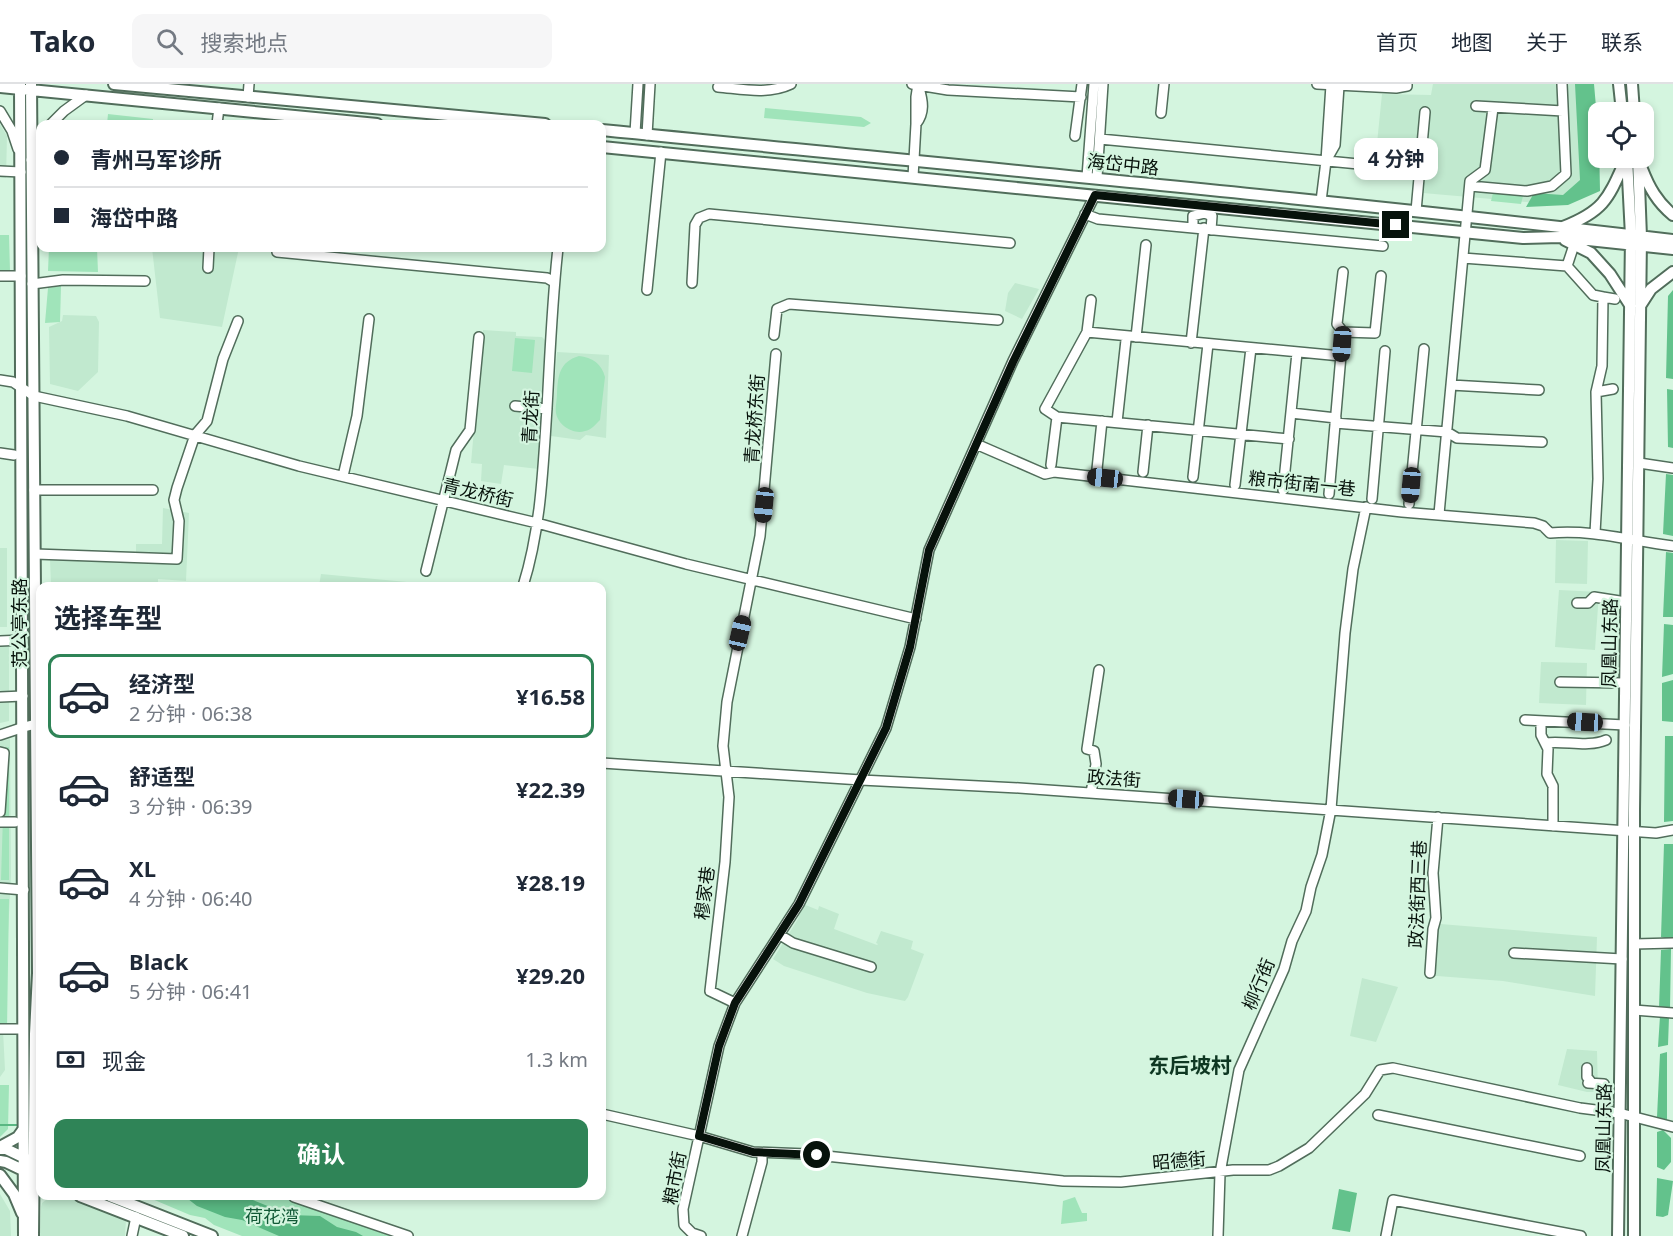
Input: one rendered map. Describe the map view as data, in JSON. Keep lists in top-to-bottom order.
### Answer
{
  "streets": {
    "main road": ["海岱中路", "范公亭东路", "凤凰山东路"],
    "street": [
      "青龙街",
      "青龙桥东街",
      "粮市街南一巷",
      "青龙桥街",
      "政法街",
      "穆家巷",
      "政法街西三巷",
      "柳行街",
      "昭德街",
      "粮市街"
    ]
  },
  "crossings": [
    ["海岱中路", "凤凰山东路"],
    ["海岱中路", "粮市街"],
    ["青龙街", "青龙桥街"],
    ["青龙桥东街", "青龙桥街"],
    ["青龙桥东街", "政法街"],
    ["青龙桥东街", "穆家巷"],
    ["粮市街南一巷", "凤凰山东路"],
    ["粮市街南一巷", "柳行街"],
    ["粮市街南一巷", "粮市街"],
    ["青龙桥街", "范公亭东路"],
    ["青龙桥街", "粮市街"],
    ["凤凰山东路", "政法街"],
    ["凤凰山东路", "昭德街"],
    ["政法街", "穆家巷"],
    ["政法街", "政法街西三巷"],
    ["政法街", "柳行街"],
    ["政法街", "粮市街"],
    ["穆家巷", "粮市街"],
    ["柳行街", "昭德街"],
    ["昭德街", "粮市街"]
  ],
  "districts": ["东后坡村"],
  "parks": ["荷花湾"],
  "page": {
    "header": "Tako",
    "search": "搜索地点",
    "nav": [
      "首页",
      "地图",
      "关于",
      "联系"
    ],
    "banner": ["青州马军诊所", "海岱中路"],
    "bubble": "4 分钟",
    "heading": "选择车型",
    "list": [
      {
        "name": "经济型",
        "note": "2 分钟 · 06:38",
        "value": "¥16.58"
      },
      {
        "name": "舒适型",
        "note": "3 分钟 · 06:39",
        "value": "¥22.39"
      },
      {
        "name": "XL",
        "note": "4 分钟 · 06:40",
        "value": "¥28.19"
      },
      {
        "name": "Black",
        "note": "5 分钟 · 06:41",
        "value": "¥29.20"
      }
    ],
    "pay": ["现金", "1.3 km"],
    "buttons": "确认"
  }
}
